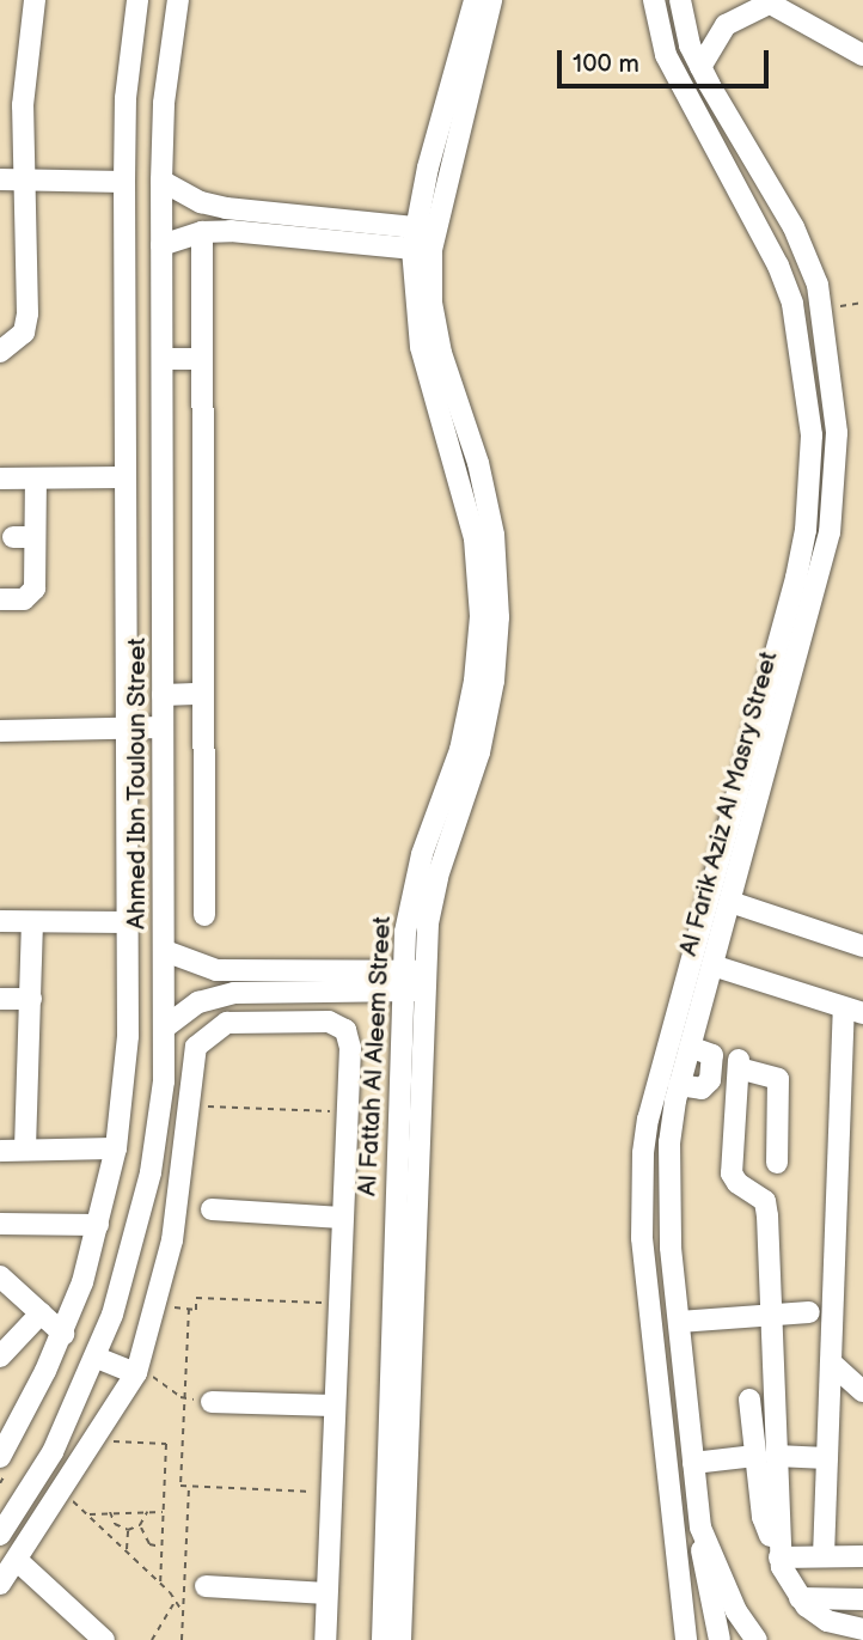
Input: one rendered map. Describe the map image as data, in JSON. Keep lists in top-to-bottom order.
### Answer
{
  "streets": {
    "street": ["Ahmed Ibn Touloun Street", "Al Farik Aziz Al Masry Street", "Al Fattah Al Aleem Street"]
  },
  "scale_bar": "100 m"
}
